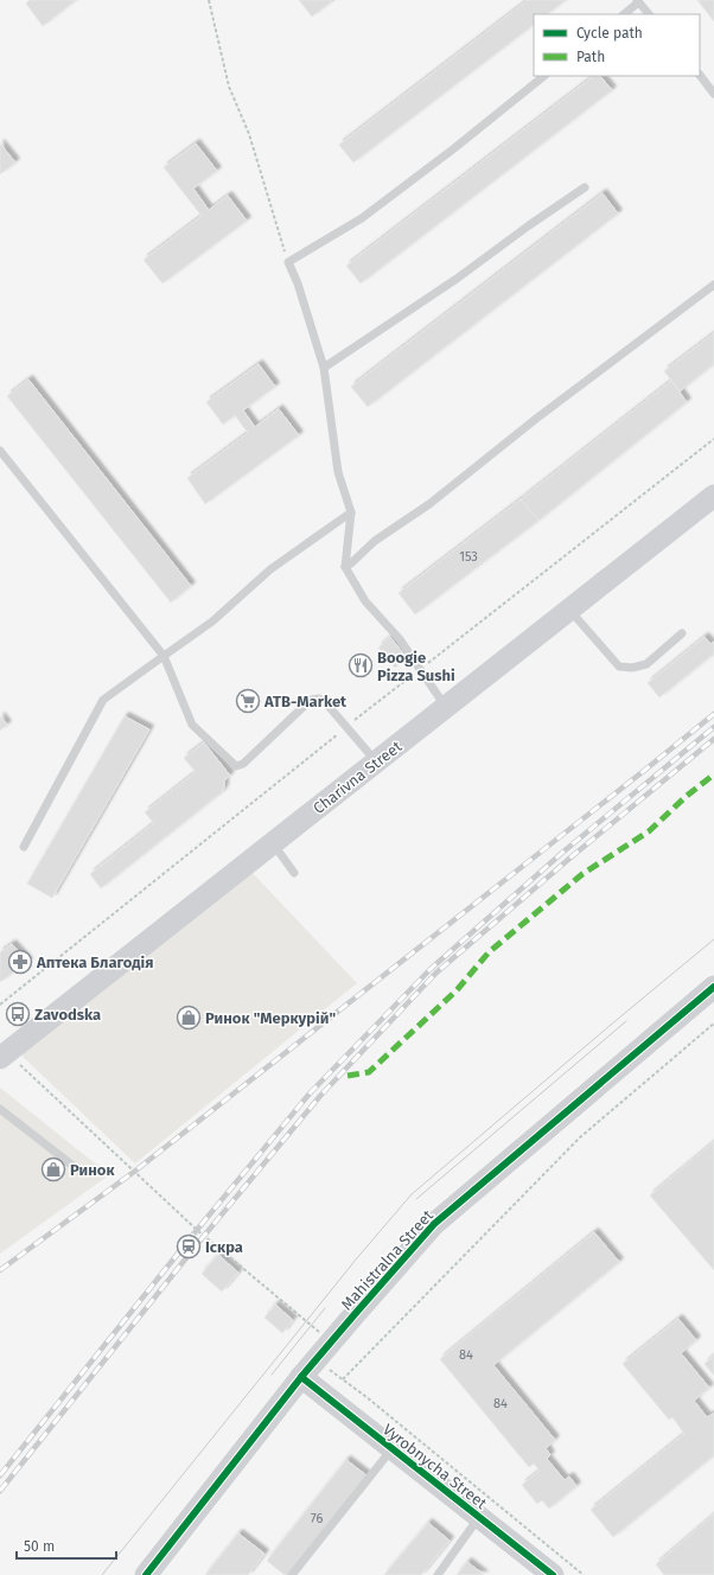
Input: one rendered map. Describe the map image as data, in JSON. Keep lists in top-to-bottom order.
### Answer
{
  "streets": {
    "street": ["Charivna Street", "Mahistralna Street", "Vyrobnycha Street"]
  },
  "crossings": [
    ["Mahistralna Street", "Vyrobnycha Street"]
  ],
  "places": {
    "restaurant": ["Boogie Pizza Sushi"],
    "supermarket": ["ATB-Market"],
    "pharmacy": ["Аптека Благодія"],
    "bus stop": ["Zavodska"],
    "shop": ["Ринок \"Меркурій\"", "Ринок"],
    "station": ["Іскра"]
  },
  "house_numbers": [
    "153",
    "84",
    "84",
    "76"
  ],
  "legend": ["Cycle path", "Path"],
  "scale_bar": "50 m"
}
